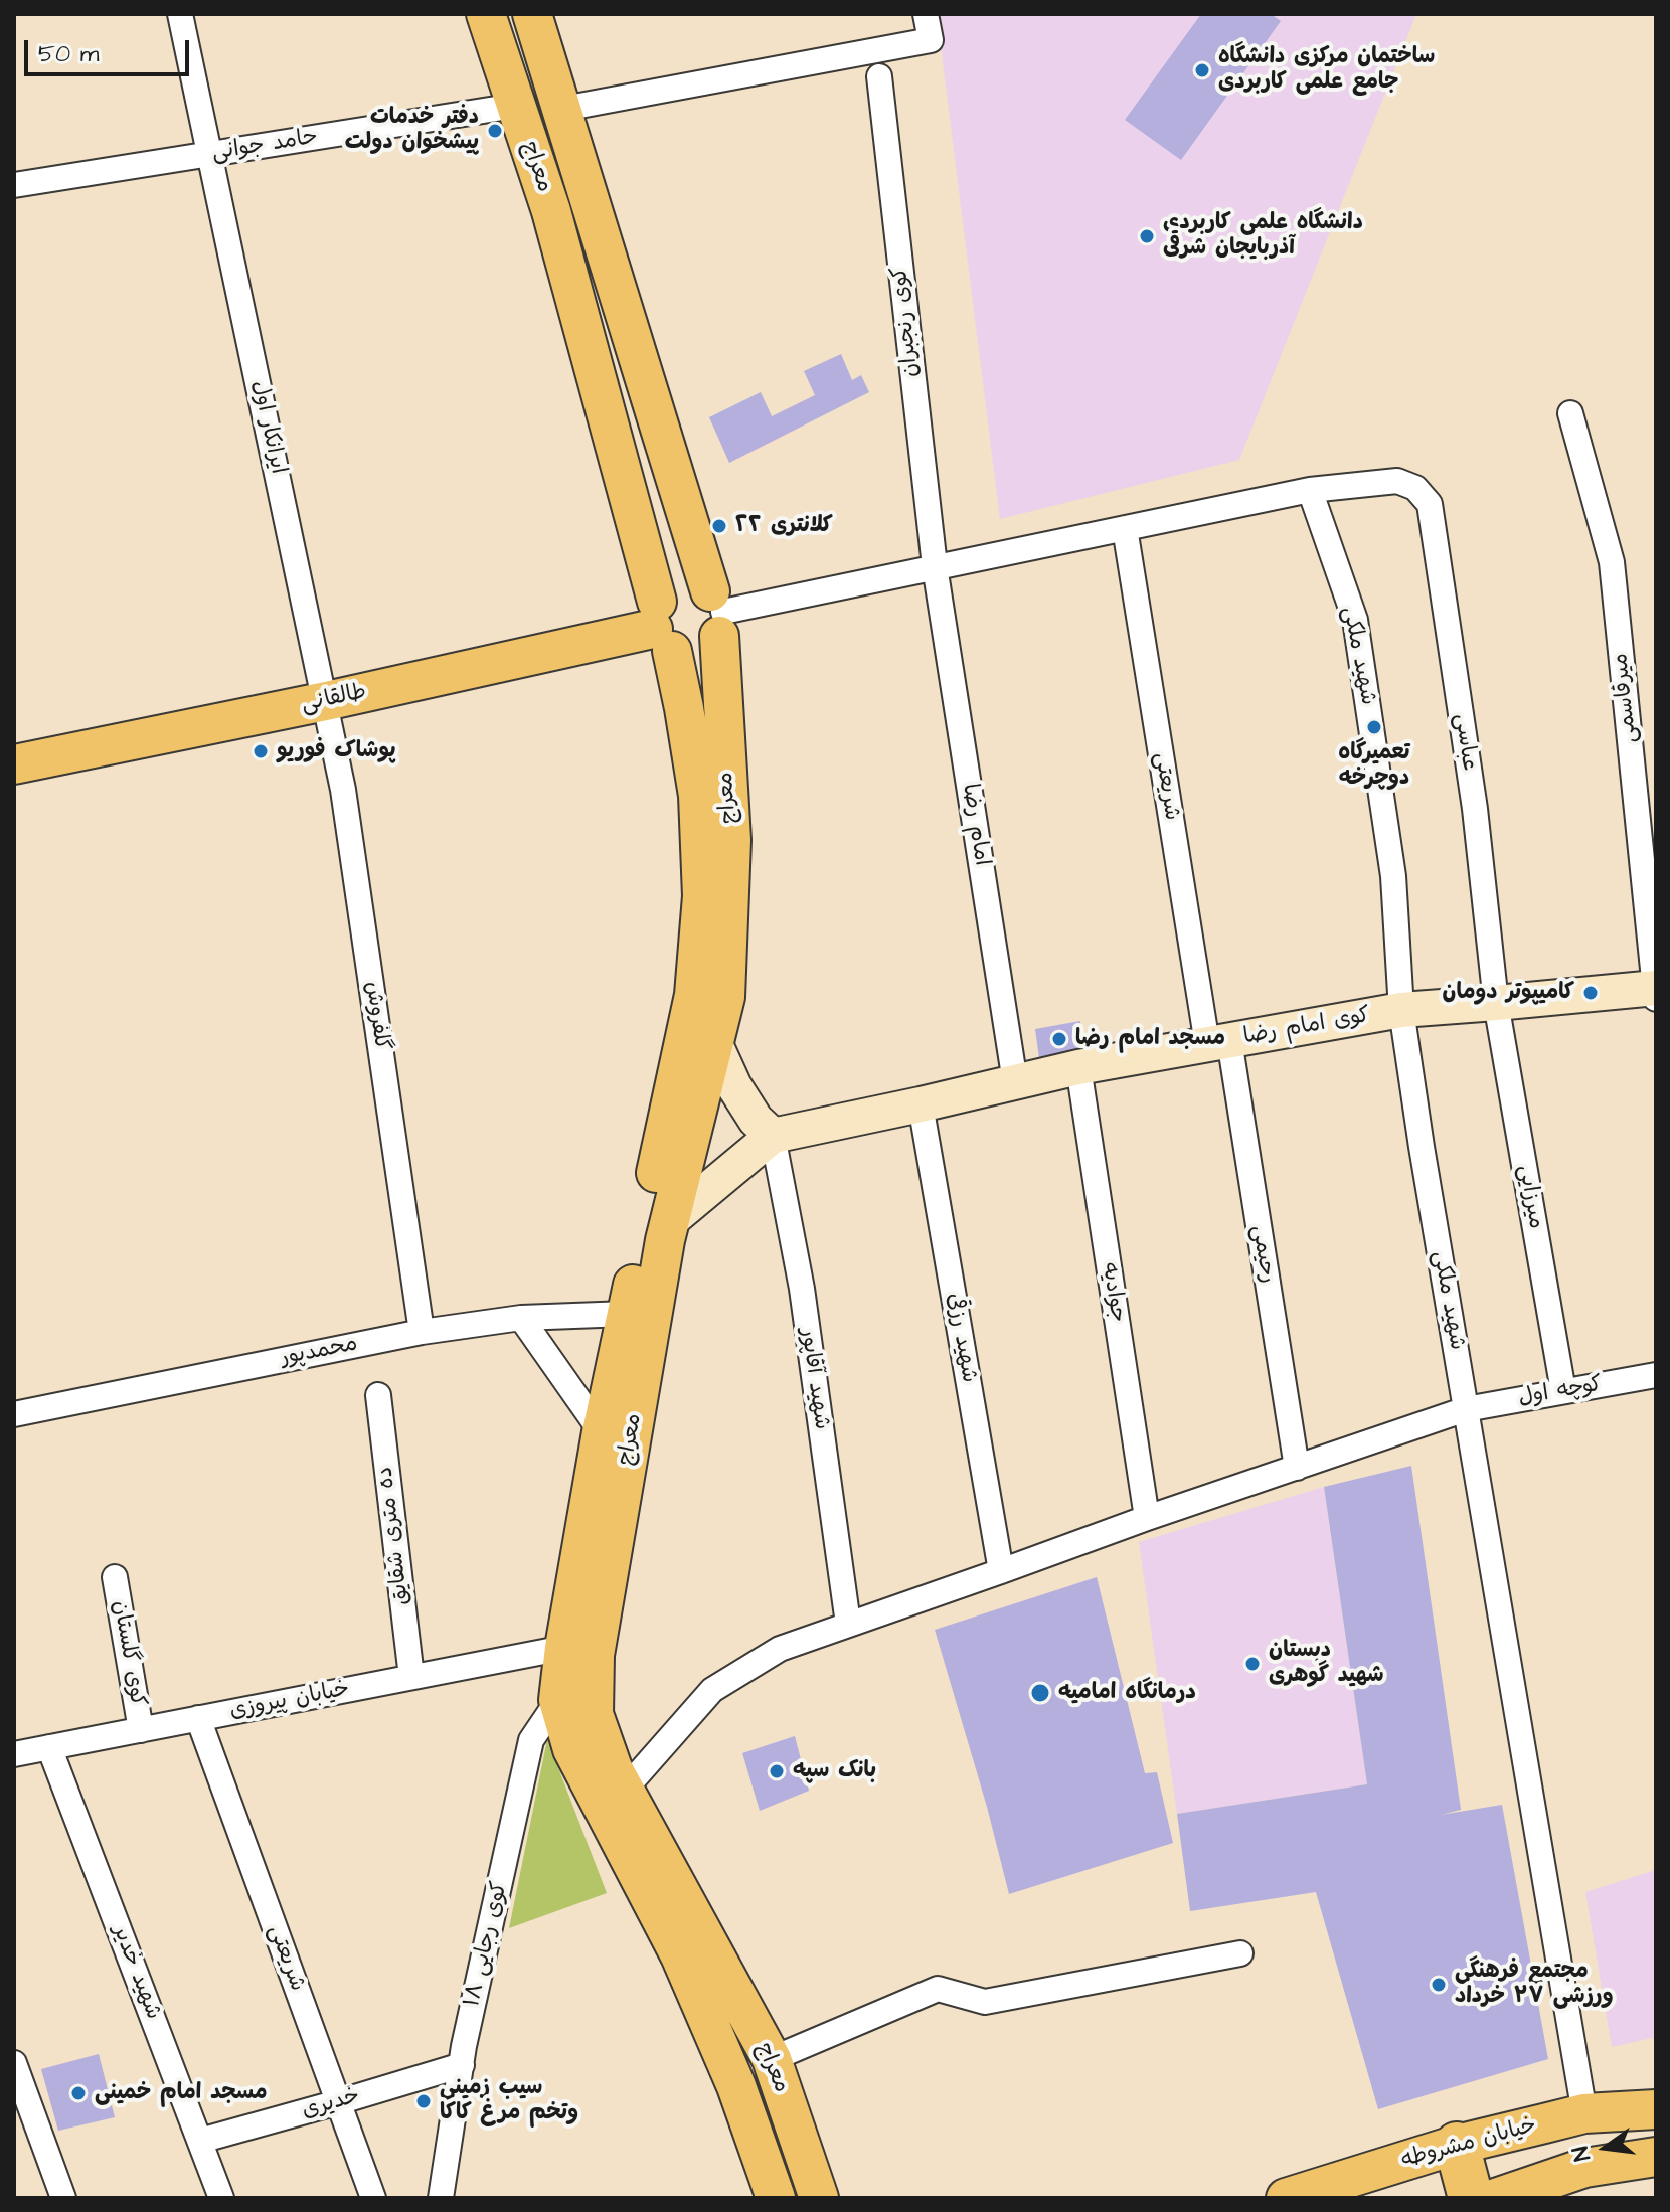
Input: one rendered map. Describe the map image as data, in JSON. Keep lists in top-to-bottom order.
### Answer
{
  "streets": {
    "main road": ["معراج", "طالقانی", "خیابان مشروطه"],
    "street": [
      "حامد جوانی",
      "کوی رنجبران",
      "ایرانکار اول",
      "شهید ملکی",
      "میرقاسمی",
      "عباسی",
      "شریعتی",
      "امام رضا",
      "گلفروش",
      "کوی امام رضا",
      "میرزایی",
      "رحیمی",
      "جوادیه",
      "شهید رزقی",
      "محمدپور",
      "شهید آقاپور",
      "کوچه اول",
      "ده متری شقایق",
      "کوی گلستان",
      "خیابان پیروزی",
      "کوی رجایی ۱۸",
      "شهید خدیر",
      "خدیری"
    ]
  },
  "crossings": [
    ["حامد جوانی", "معراج"],
    ["حامد جوانی", "ایرانکار اول"],
    ["معراج", "طالقانی"],
    ["معراج", "محمدپور"],
    ["معراج", "کوچه اول"],
    ["معراج", "خیابان پیروزی"],
    ["معراج", "کوی رجایی ۱۸"],
    ["کوی رنجبران", "امام رضا"],
    ["ایرانکار اول", "طالقانی"],
    ["ایرانکار اول", "گلفروش"],
    ["شهید ملکی", "عباسی"],
    ["شهید ملکی", "کوی امام رضا"],
    ["شهید ملکی", "کوچه اول"],
    ["شهید ملکی", "خیابان مشروطه"],
    ["میرقاسمی", "کوی امام رضا"],
    ["طالقانی", "گلفروش"],
    ["عباسی", "کوی امام رضا"],
    ["عباسی", "میرزایی"],
    ["شریعتی", "کوی امام رضا"],
    ["شریعتی", "رحیمی"],
    ["شریعتی", "خیابان پیروزی"],
    ["شریعتی", "خدیری"],
    ["امام رضا", "کوی امام رضا"],
    ["گلفروش", "محمدپور"],
    ["کوی امام رضا", "میرزایی"],
    ["کوی امام رضا", "رحیمی"],
    ["کوی امام رضا", "جوادیه"],
    ["کوی امام رضا", "شهید رزقی"],
    ["کوی امام رضا", "شهید آقاپور"],
    ["میرزایی", "کوچه اول"],
    ["رحیمی", "کوچه اول"],
    ["جوادیه", "کوچه اول"],
    ["شهید رزقی", "کوچه اول"],
    ["شهید آقاپور", "کوچه اول"],
    ["ده متری شقایق", "خیابان پیروزی"],
    ["کوی گلستان", "خیابان پیروزی"],
    ["خیابان پیروزی", "شهید خدیر"],
    ["کوی رجایی ۱۸", "خدیری"],
    ["شهید خدیر", "خدیری"]
  ],
  "places": [
    "ساختمان مرکزی دانشگاه جامع علمی کاربردی",
    "دفتر خدمات پیشخوان دولت",
    "دانشگاه علمی کاربردی آذربایجان شرقی",
    "کلانتری ٢٢",
    "تعمیرگاه دوچرخه",
    "پوشاک فوریو",
    "کامیپوتر دومان",
    "مسجد امام رضا",
    "دبستان شهید گوهری",
    "درمانگاه امامیه",
    "بانک سپه",
    "مجتمع فرهنگی ورزشی ۲۷ خرداد",
    "مسجد امام خمینی",
    "سیب زمینی وتخم مرغ کاکا"
  ],
  "scale_bar": "50 m",
  "north": "left"
}
